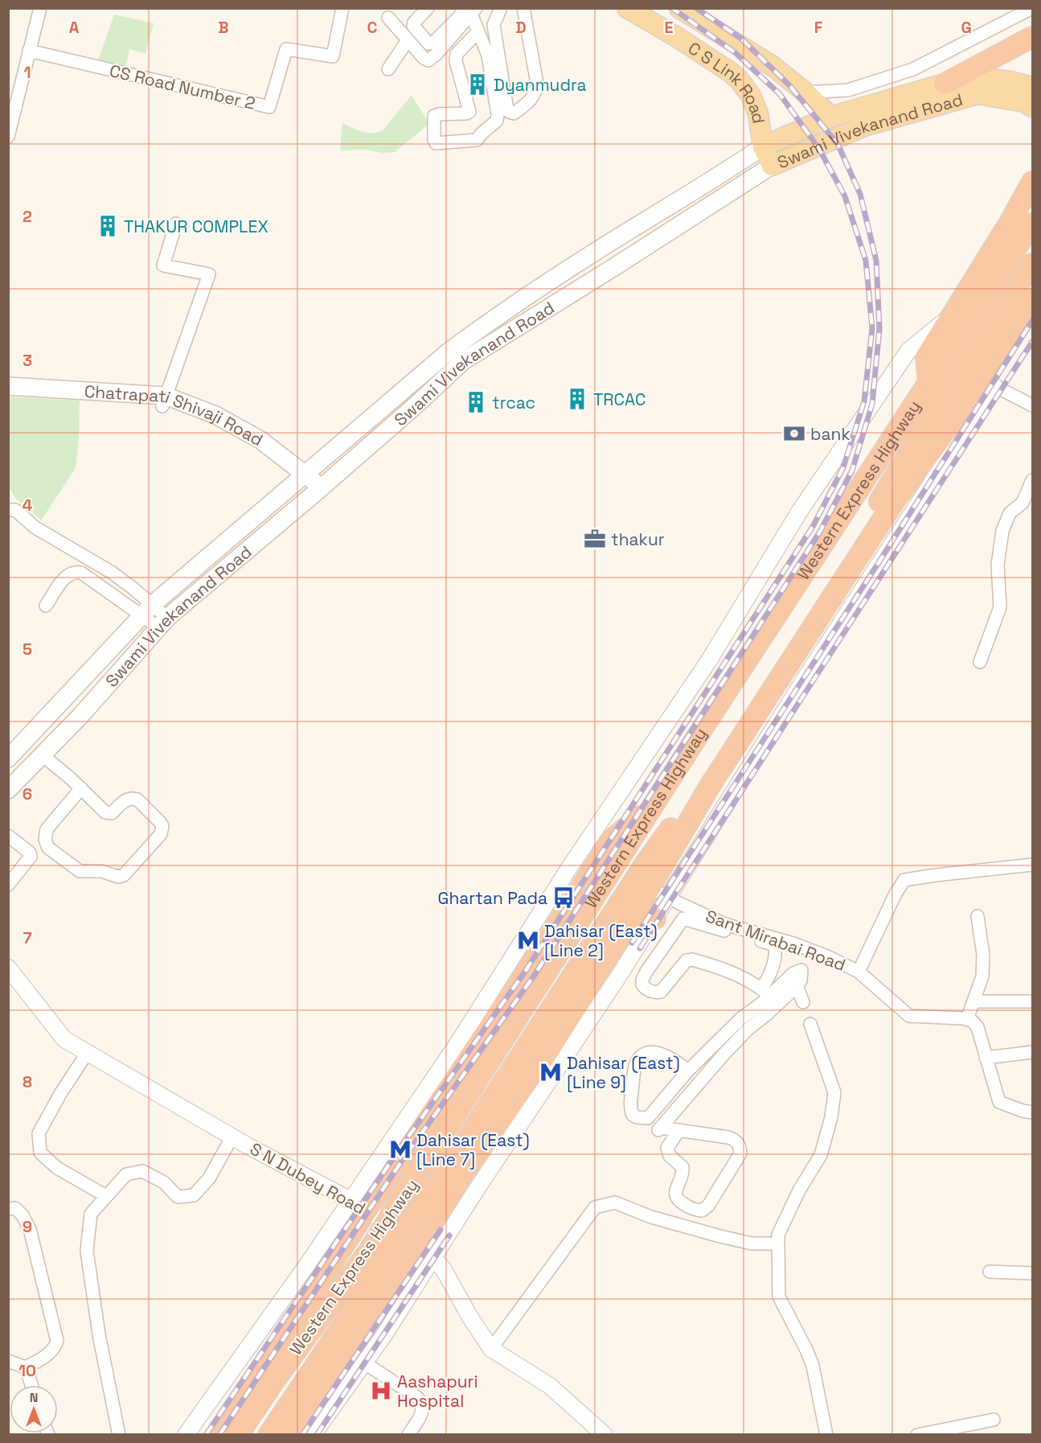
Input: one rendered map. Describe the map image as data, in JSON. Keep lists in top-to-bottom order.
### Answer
{
  "streets": {
    "highway": ["Western Express Highway"],
    "main road": ["C S Link Road", "Swami Vivekanand Road", "Chatrapati Shivaji Road"],
    "street": ["CS Road Number 2", "Sant Mirabai Road", "S N Dubey Road"]
  },
  "crossings": [
    ["C S Link Road", "Swami Vivekanand Road"],
    ["Swami Vivekanand Road", "Chatrapati Shivaji Road"]
  ],
  "places": {
    "building": [
      "Dyanmudra",
      "THAKUR COMPLEX",
      "TRCAC",
      "trcac"
    ],
    "bank": ["bank"],
    "office": ["thakur"],
    "bus stop": ["Ghartan Pada"],
    "metro station": ["Dahisar (East) [Line 2]", "Dahisar (East) [Line 9]", "Dahisar (East) [Line 7]"],
    "hospital": ["Aashapuri Hospital"]
  },
  "north": "top",
  "grid": {
    "columns": [
      "A",
      "B",
      "C",
      "D",
      "E",
      "F",
      "G"
    ],
    "rows": [
      "1",
      "2",
      "3",
      "4",
      "5",
      "6",
      "7",
      "8",
      "9",
      "10"
    ]
  }
}
